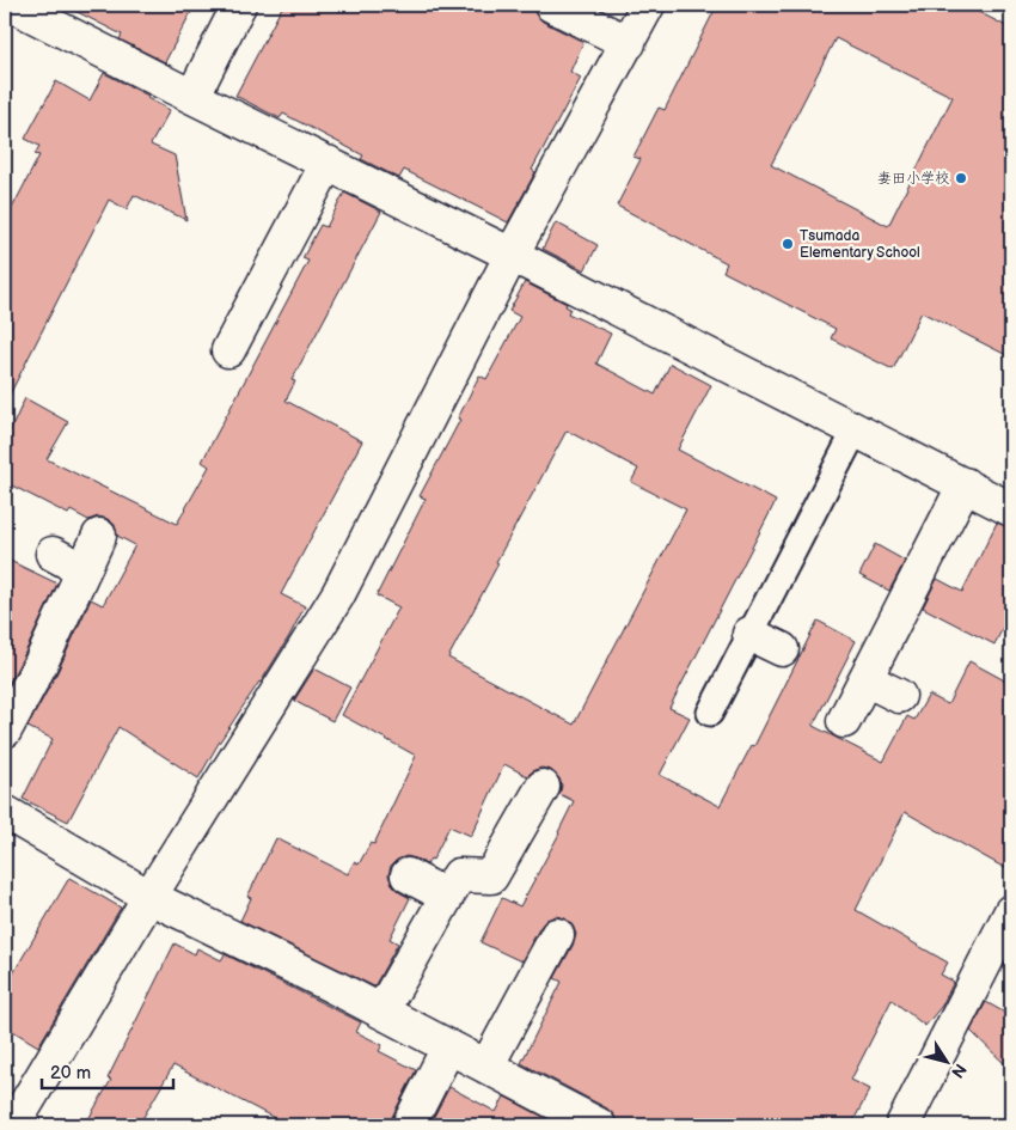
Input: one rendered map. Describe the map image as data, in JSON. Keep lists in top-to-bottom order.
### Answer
{
  "places": ["妻田小学校", "Tsumada Elementary School"],
  "scale_bar": "20 m",
  "north": "bottom right"
}
